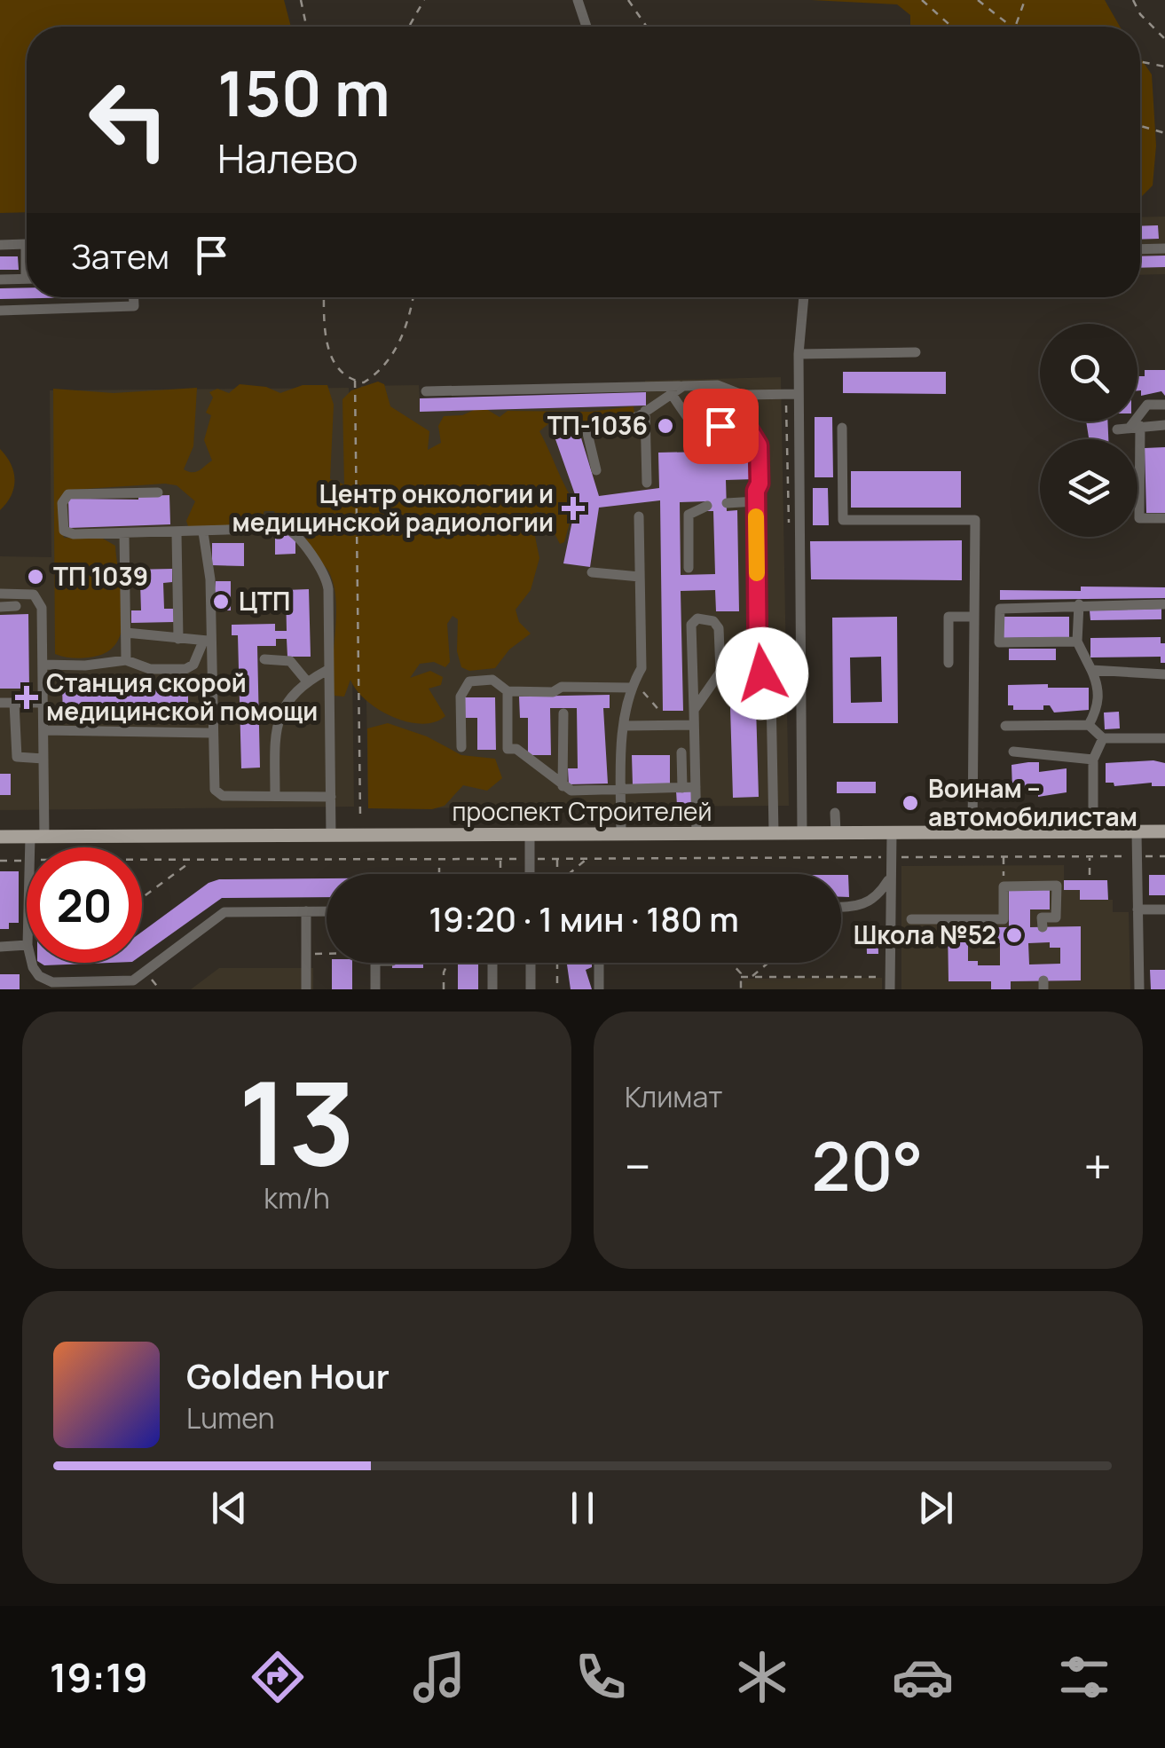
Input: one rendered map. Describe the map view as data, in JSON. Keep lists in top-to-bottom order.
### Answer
{
  "streets": {
    "main road": ["проспект Строителей"]
  },
  "places": {
    "other": [
      "ТП-1036",
      "ТП 1039",
      "ЦТП",
      "Воинам – автомобилистам",
      "Школа №52"
    ],
    "health": ["Центр онкологии и медицинской радиологии", "Станция скорой медицинской помощи"]
  },
  "page": {
    "turn": ["150 m", "Налево"],
    "then": "Затем",
    "limit": "20",
    "trip": "19:20 · 1 мин · 180 m",
    "tile": [
      ["13", "km/h"],
      "Климат"
    ],
    "heat": ["−", "20°", "+"],
    "song": ["Golden Hour", "Lumen"],
    "tabs": "19:19"
  }
}
